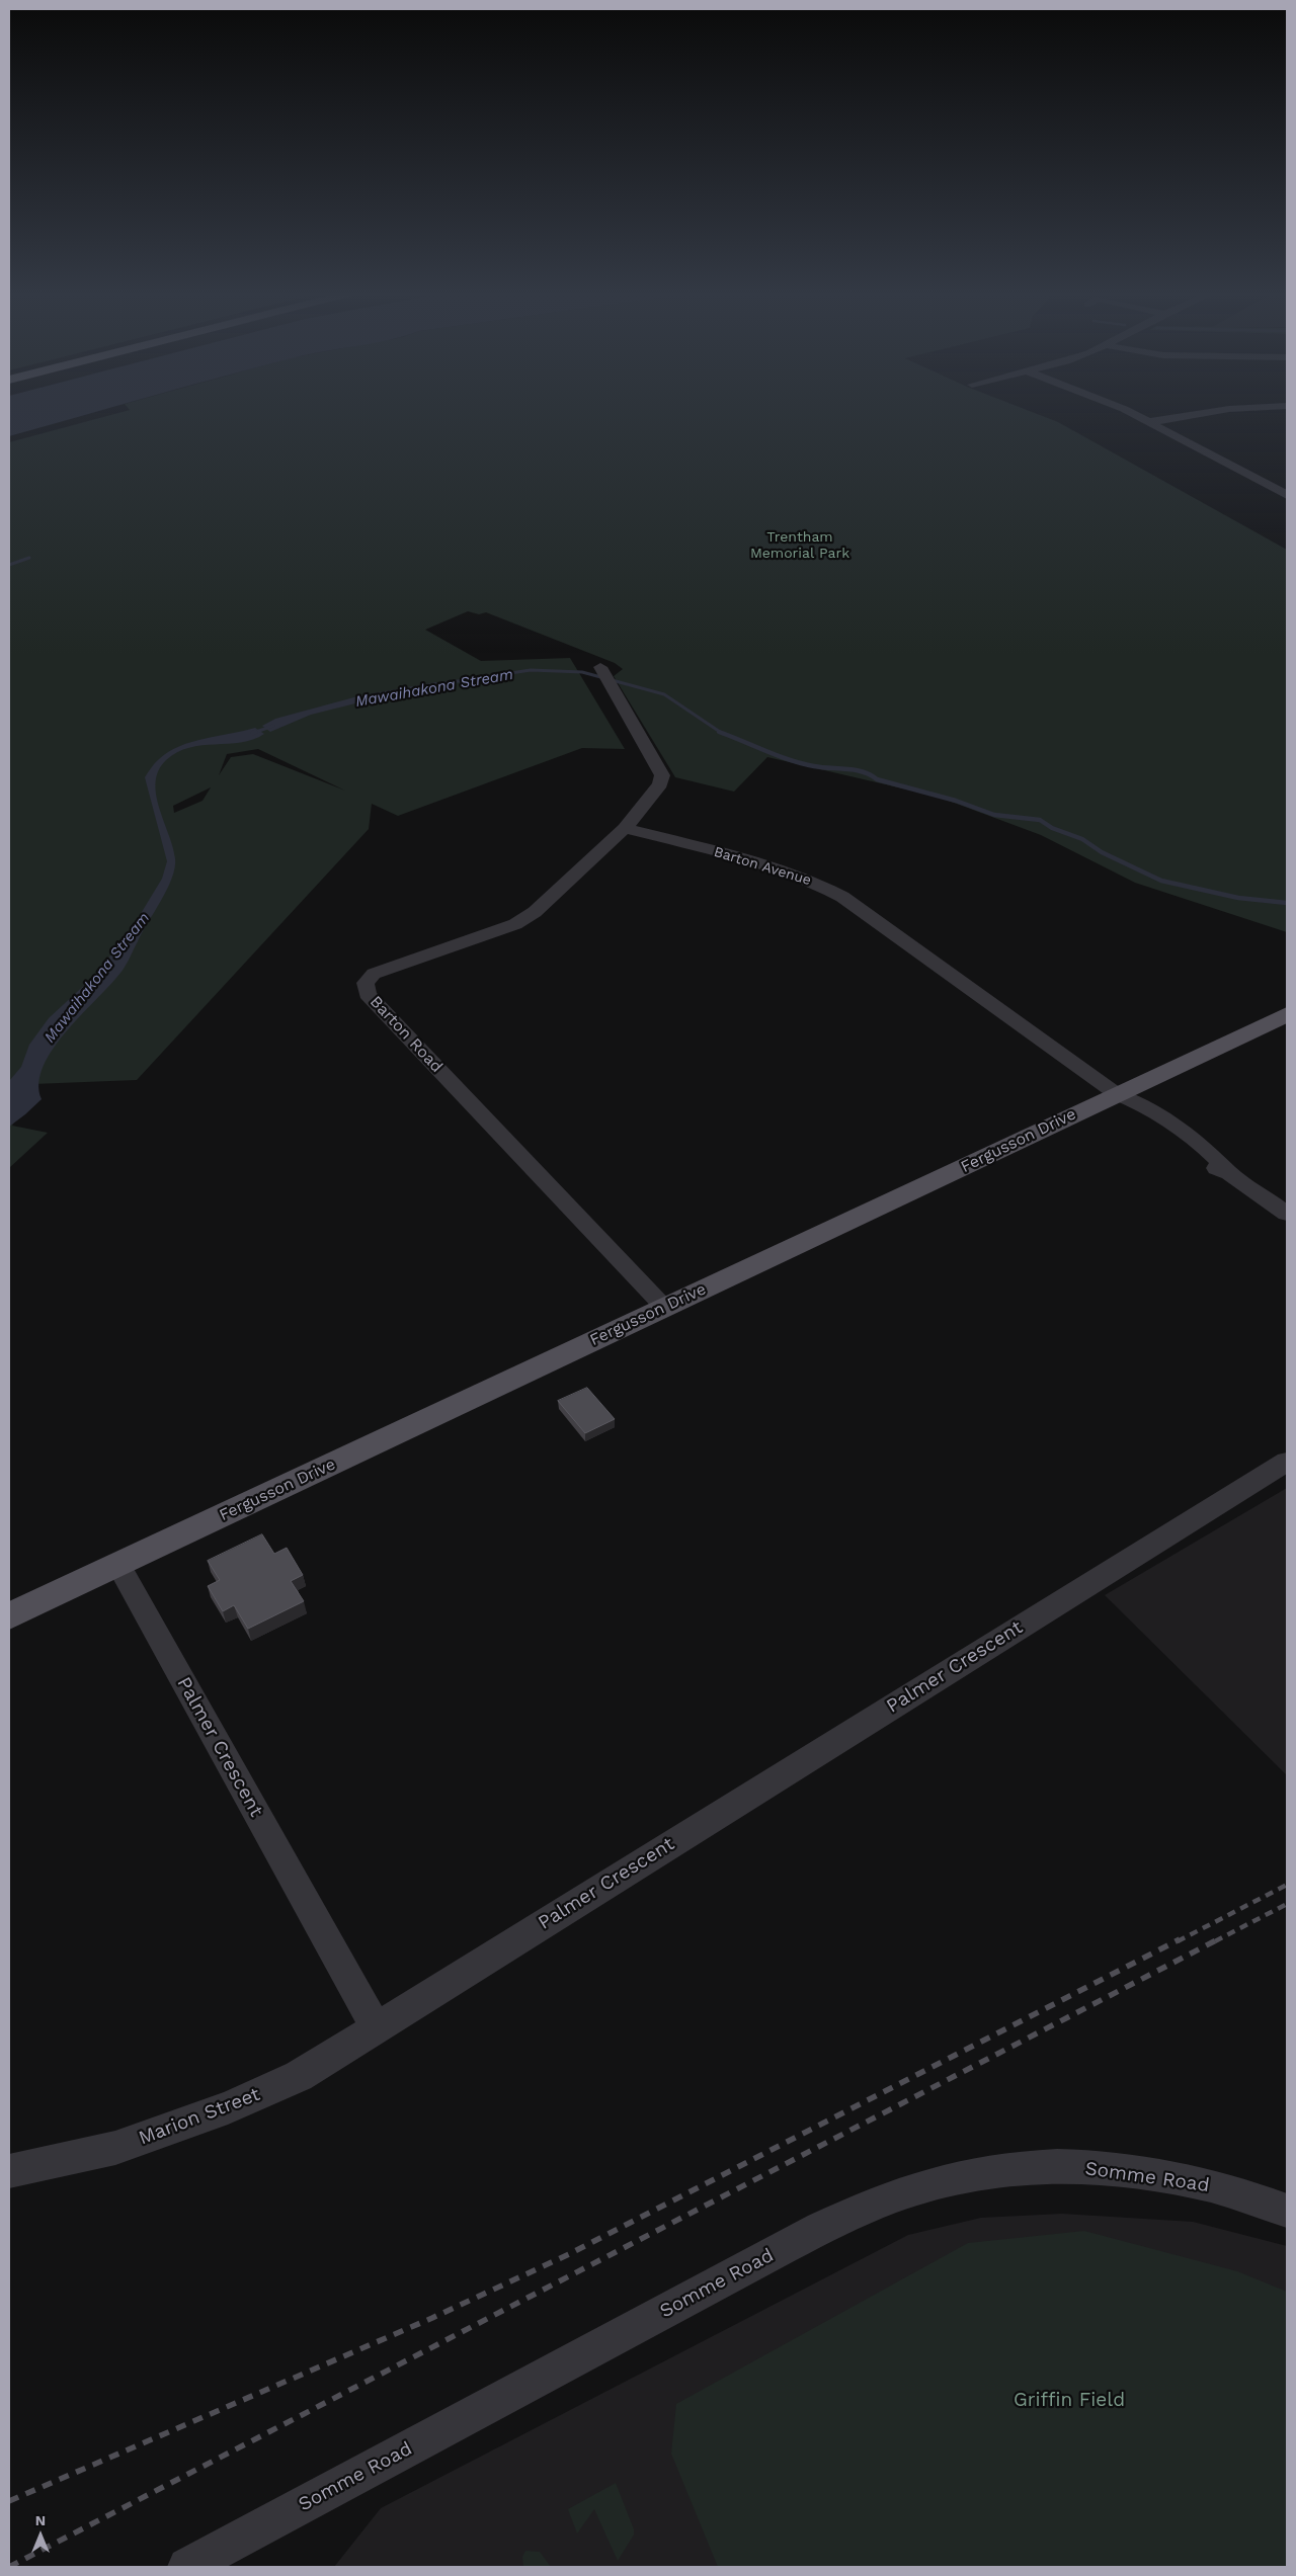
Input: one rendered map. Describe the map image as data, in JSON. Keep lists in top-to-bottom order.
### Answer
{
  "streets": {
    "main road": ["Fergusson Drive"],
    "street": [
      "Barton Avenue",
      "Barton Road",
      "Palmer Crescent",
      "Marion Street",
      "Somme Road"
    ]
  },
  "crossings": [
    ["Barton Avenue", "Barton Road"],
    ["Barton Avenue", "Fergusson Drive"],
    ["Barton Road", "Fergusson Drive"],
    ["Fergusson Drive", "Palmer Crescent"],
    ["Palmer Crescent", "Marion Street"]
  ],
  "water": ["Mawaihakona Stream"],
  "parks": ["Trentham Memorial Park", "Griffin Field"],
  "north": "top"
}
